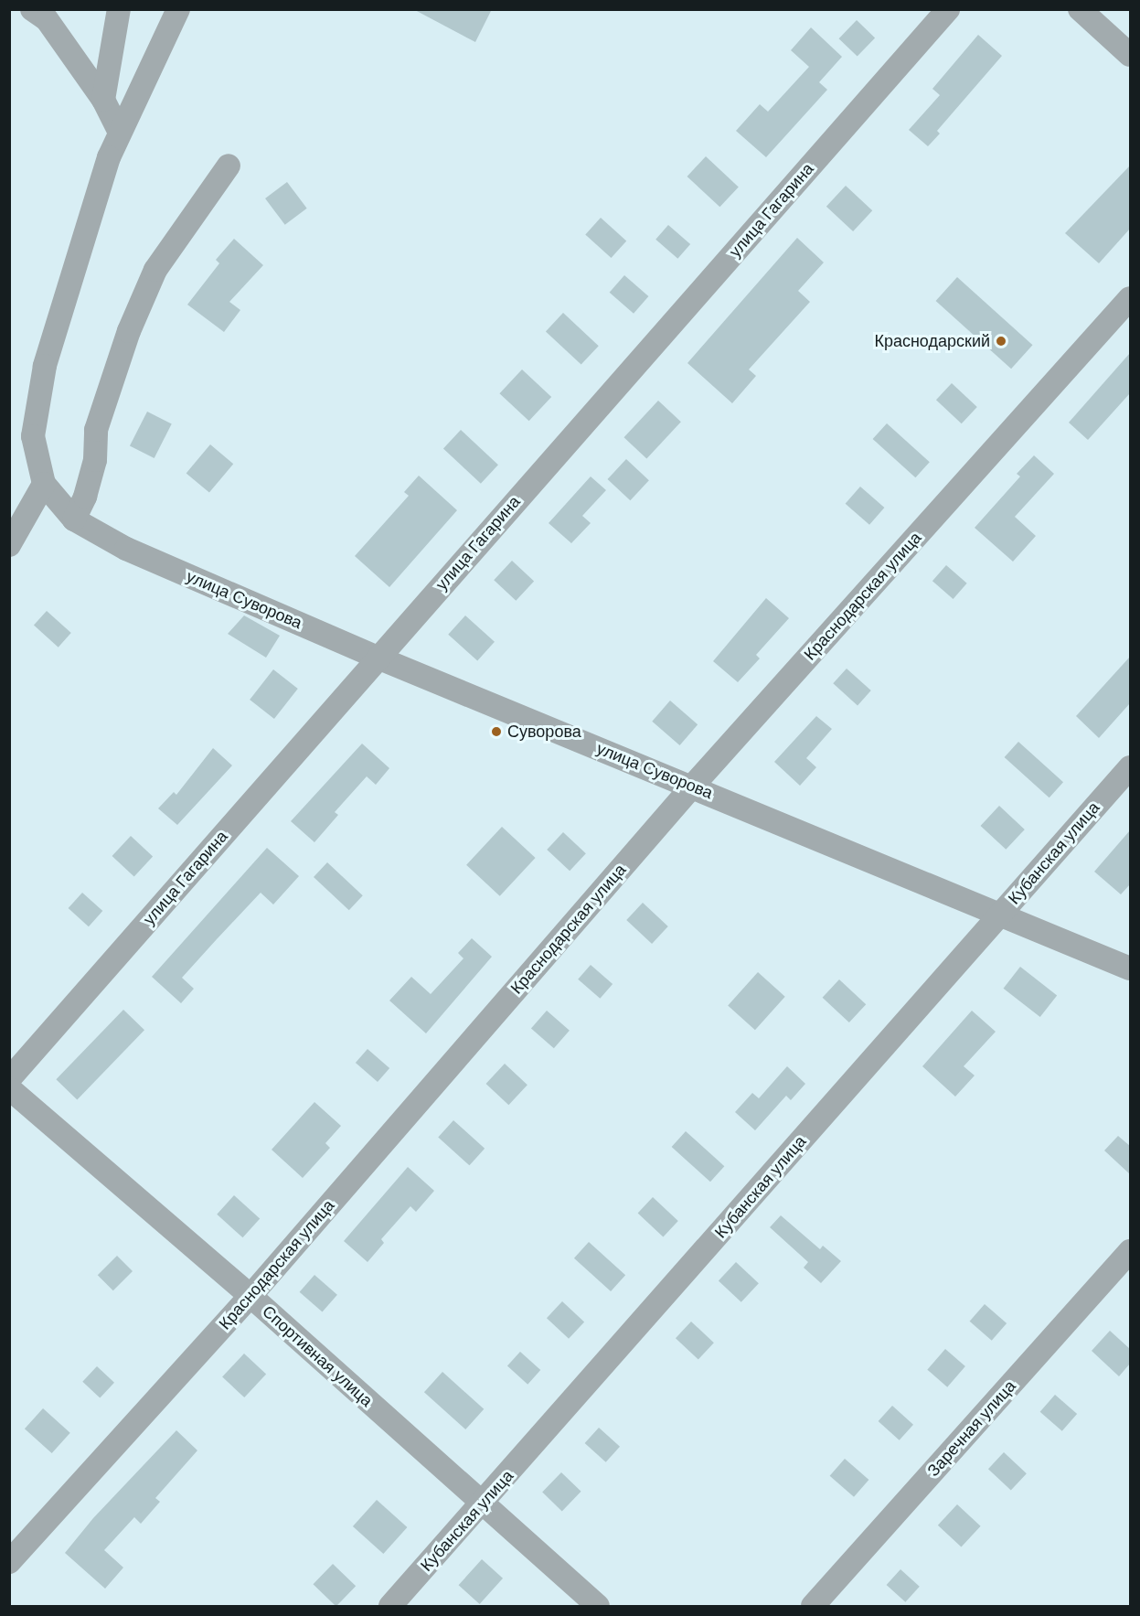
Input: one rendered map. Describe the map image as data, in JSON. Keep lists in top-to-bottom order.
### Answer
{
  "streets": {
    "street": [
      "улица Гагарина",
      "Краснодарская улица",
      "улица Суворова",
      "Кубанская улица",
      "Спортивная улица",
      "Заречная улица"
    ]
  },
  "crossings": [
    ["улица Гагарина", "улица Суворова"],
    ["Краснодарская улица", "улица Суворова"],
    ["Краснодарская улица", "Спортивная улица"],
    ["улица Суворова", "Кубанская улица"],
    ["Кубанская улица", "Спортивная улица"]
  ],
  "places": ["Краснодарский", "Суворова"]
}
